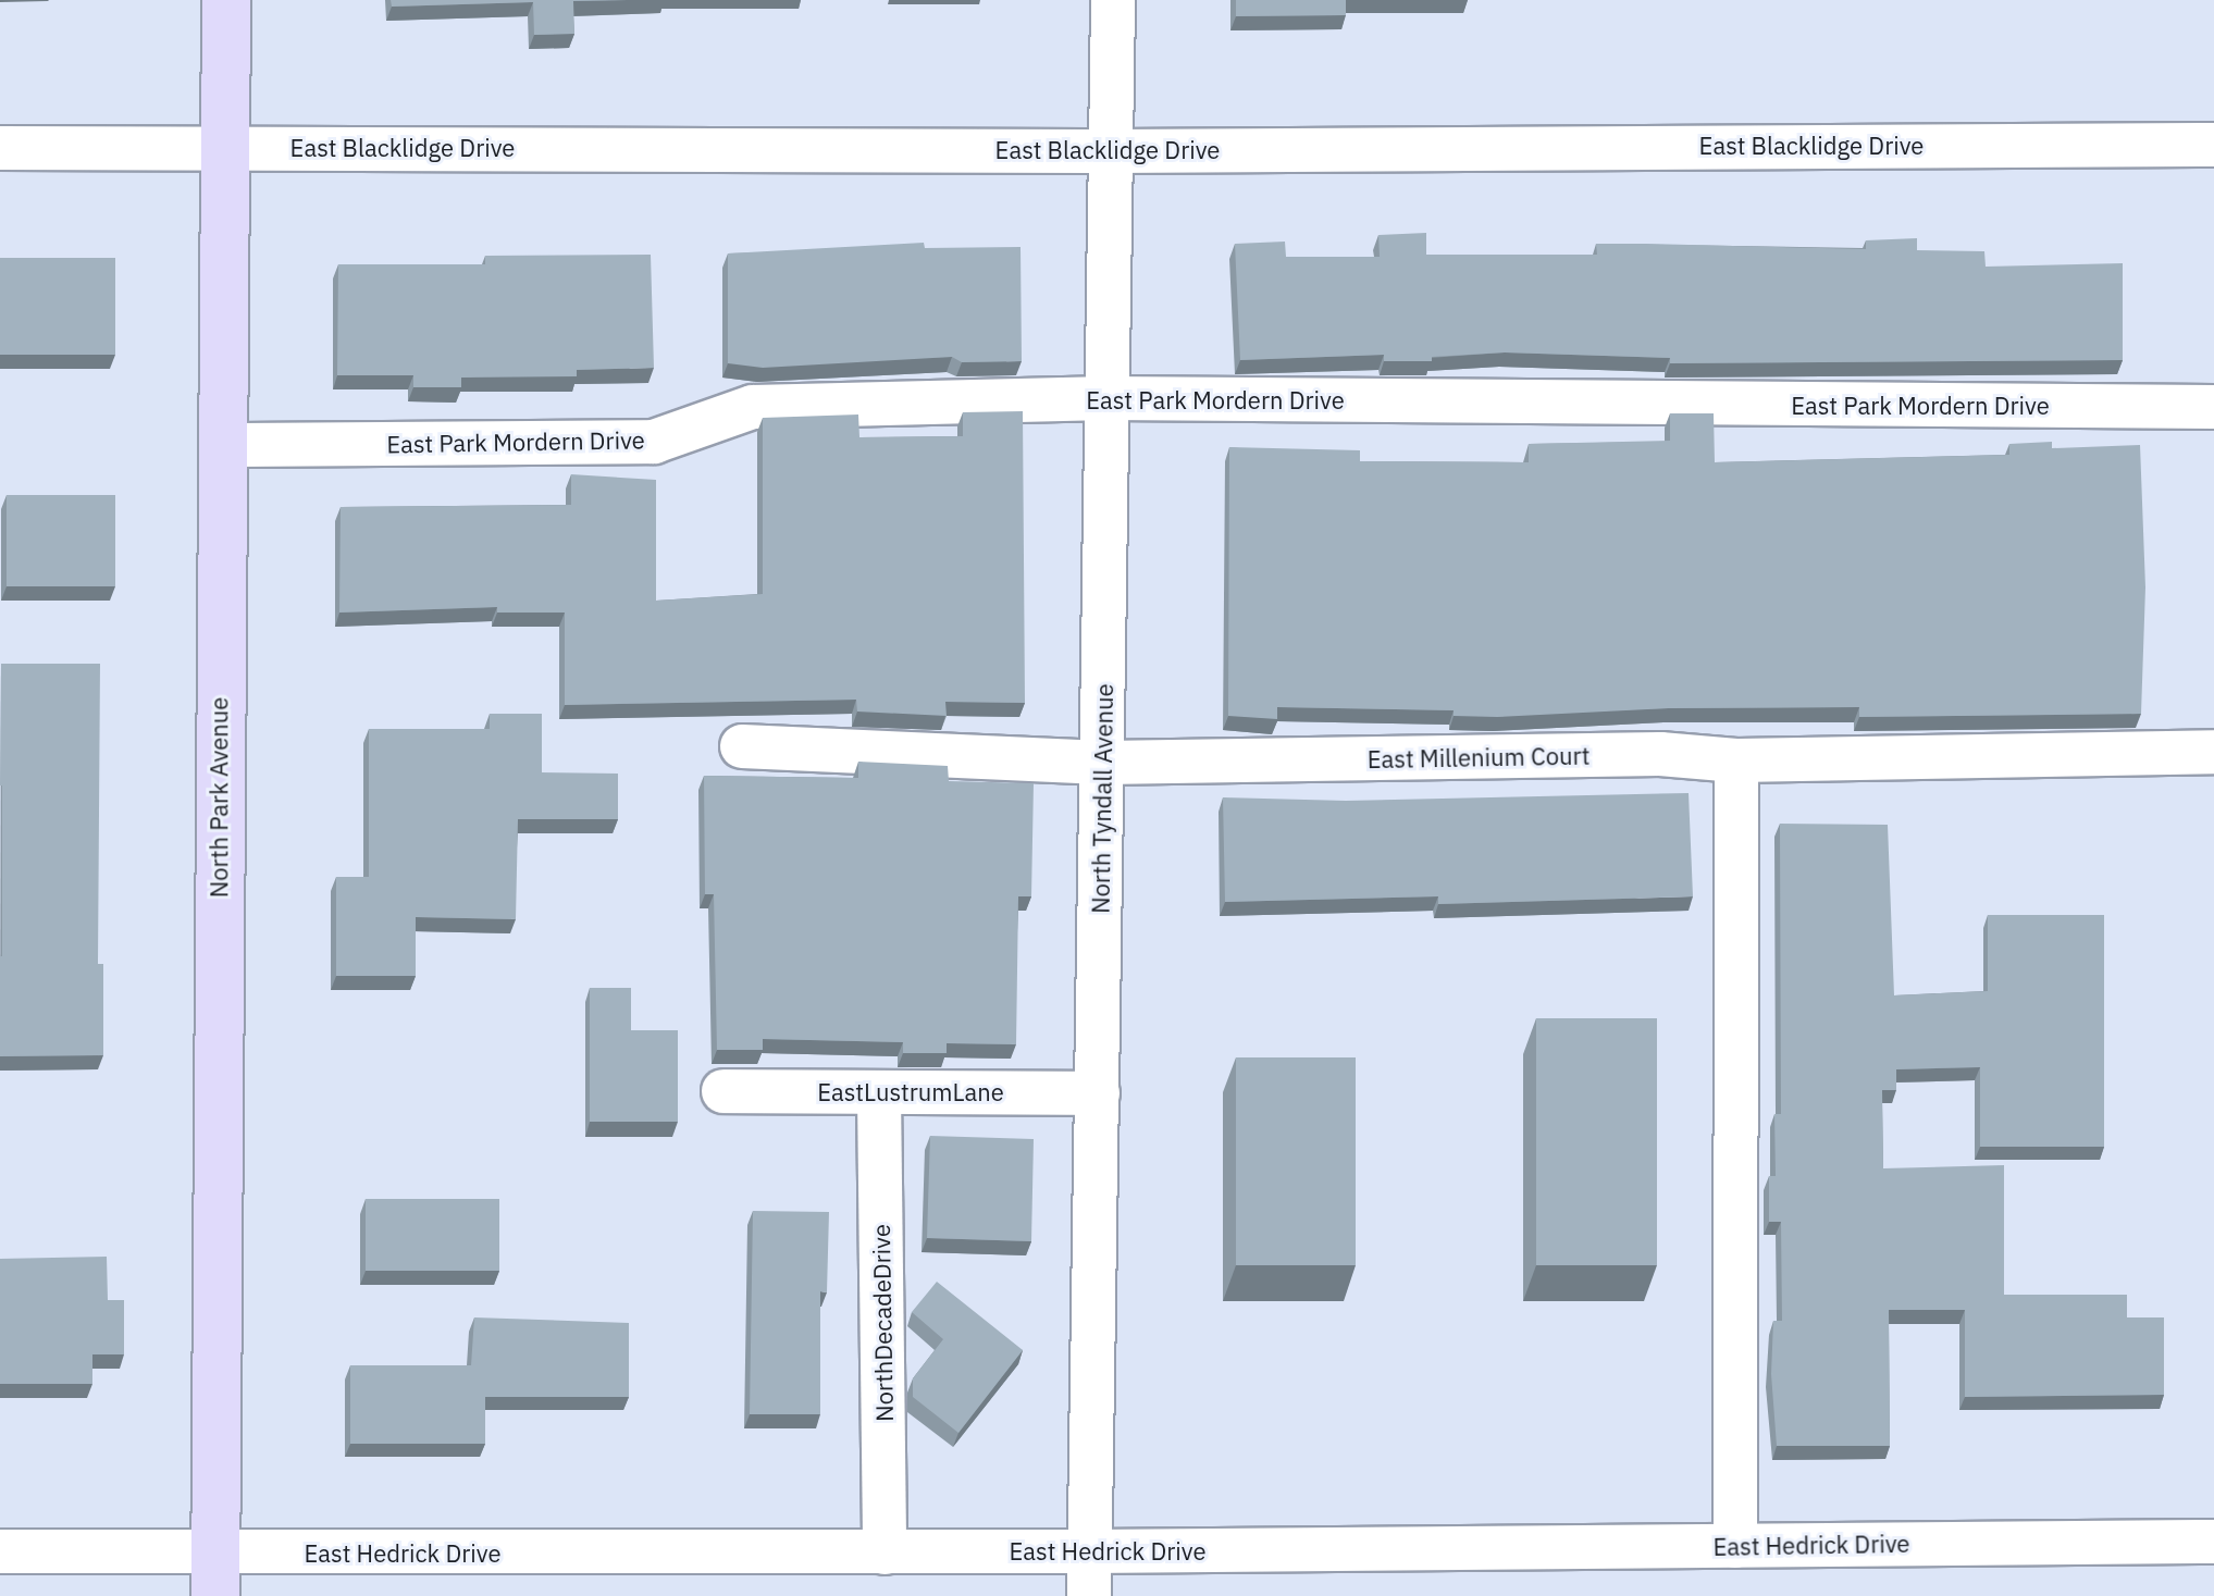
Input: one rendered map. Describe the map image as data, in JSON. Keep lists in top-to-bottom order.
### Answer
{
  "streets": {
    "street": [
      "East Blacklidge Drive",
      "East Park Mordern Drive",
      "East Millenium Court",
      "North Park Avenue",
      "North Tyndall Avenue",
      "EastLustrumLane",
      "NorthDecadeDrive",
      "East Hedrick Drive"
    ]
  },
  "crossings": [
    ["East Blacklidge Drive", "North Park Avenue"],
    ["East Blacklidge Drive", "North Tyndall Avenue"],
    ["East Park Mordern Drive", "North Park Avenue"],
    ["East Park Mordern Drive", "North Tyndall Avenue"],
    ["East Millenium Court", "North Tyndall Avenue"],
    ["North Park Avenue", "East Hedrick Drive"],
    ["North Tyndall Avenue", "EastLustrumLane"],
    ["North Tyndall Avenue", "East Hedrick Drive"],
    ["EastLustrumLane", "NorthDecadeDrive"],
    ["NorthDecadeDrive", "East Hedrick Drive"]
  ]
}
